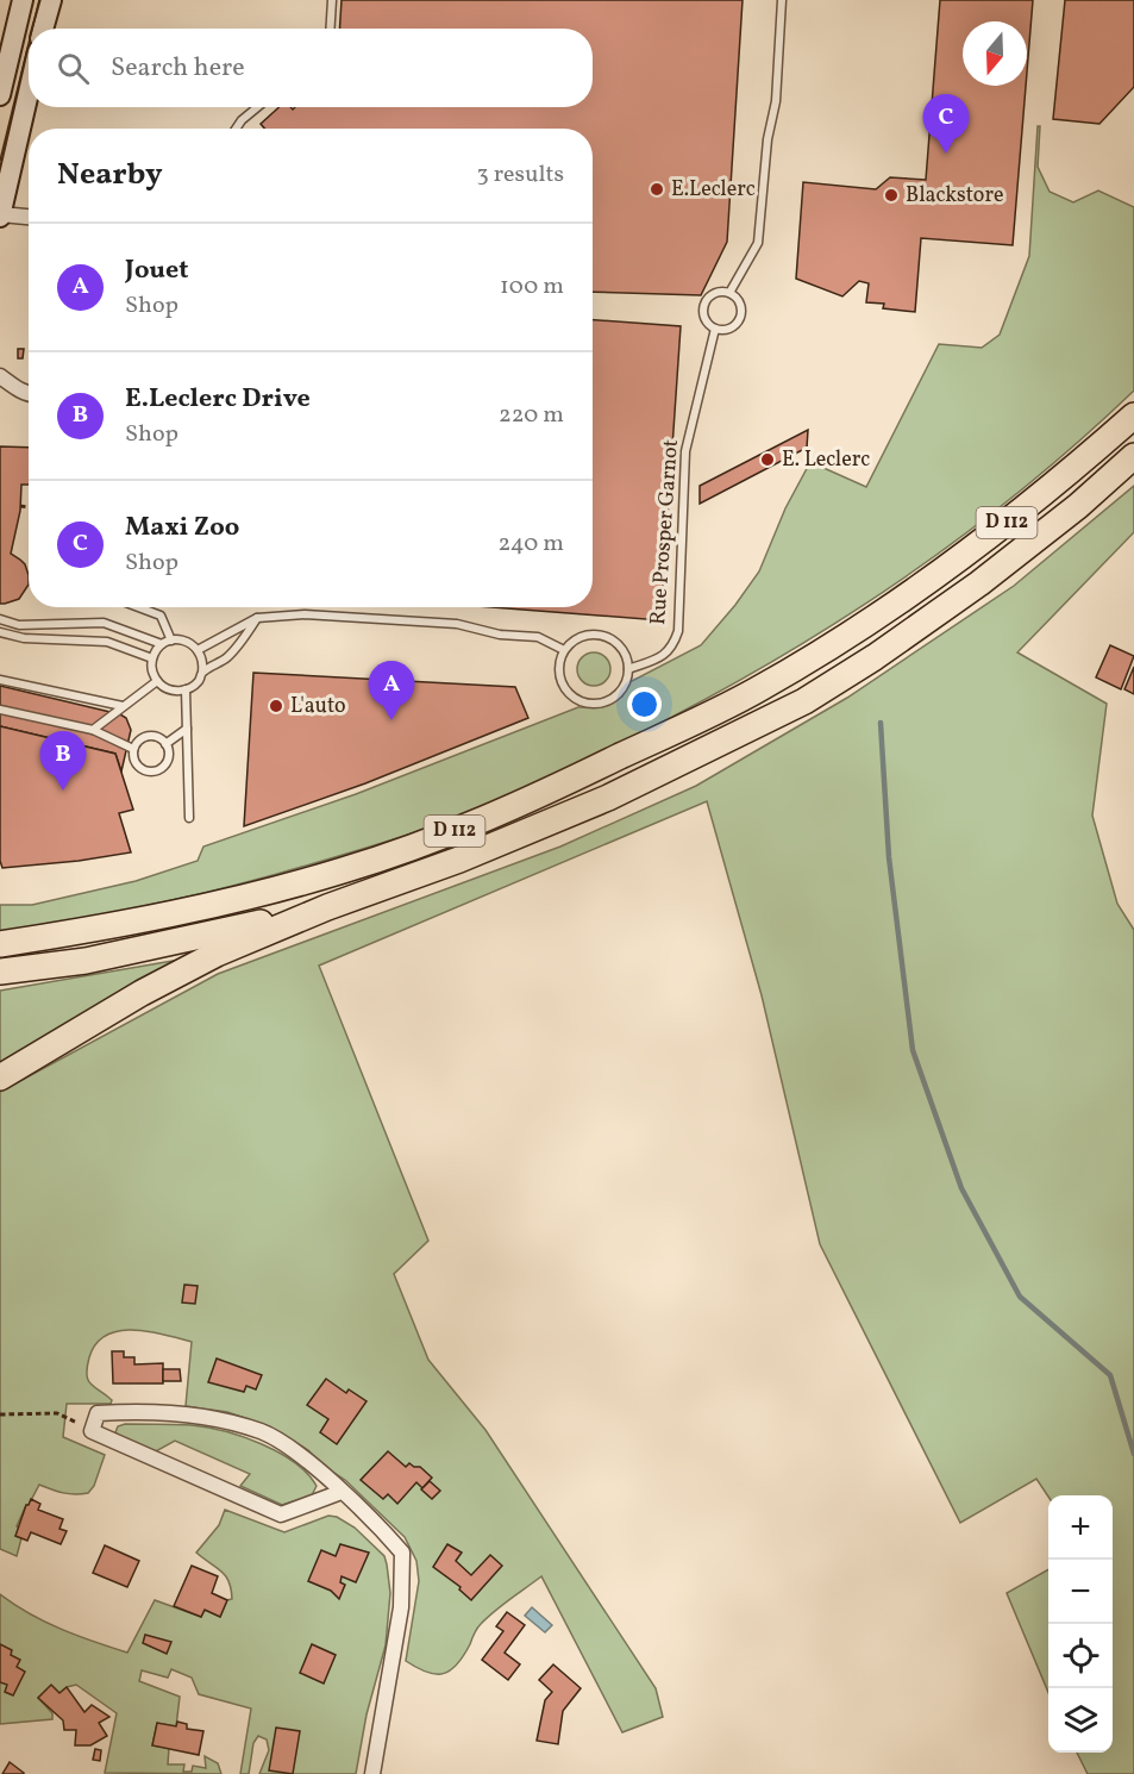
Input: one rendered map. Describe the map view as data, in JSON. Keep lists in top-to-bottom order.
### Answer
{
  "streets": {
    "highway": ["D 112"],
    "lane": ["Rue Prosper Garnot"]
  },
  "places": [
    "E.Leclerc",
    "Blackstore",
    "E. Leclerc",
    "L'auto"
  ],
  "north": "bottom",
  "page": {
    "search": "Search here",
    "pins": ["C", "A", "B"],
    "heading": ["Nearby", "3 results"],
    "list": [
      {
        "mark": "A",
        "name": "Jouet",
        "note": "Shop",
        "value": "100 m"
      },
      {
        "mark": "B",
        "name": "E.Leclerc Drive",
        "note": "Shop",
        "value": "220 m"
      },
      {
        "mark": "C",
        "name": "Maxi Zoo",
        "note": "Shop",
        "value": "240 m"
      }
    ],
    "map_buttons": ["+", "−"]
  }
}
